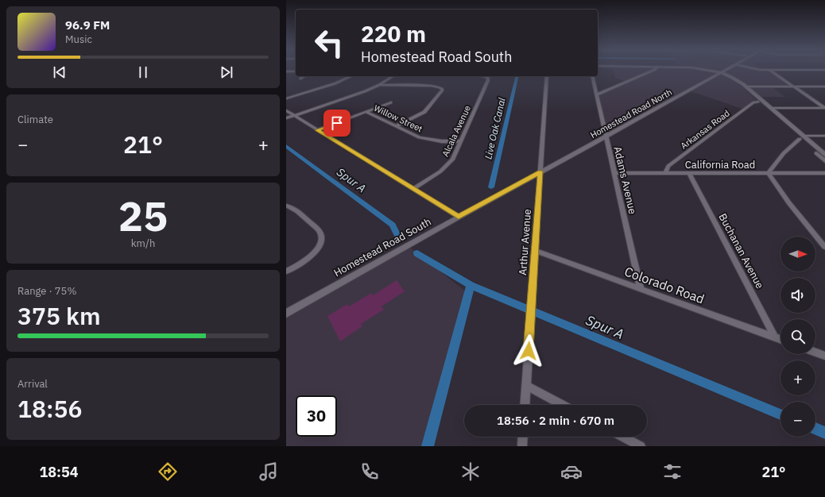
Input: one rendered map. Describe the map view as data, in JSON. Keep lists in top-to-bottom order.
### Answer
{
  "streets": {
    "main road": ["Homestead Road North", "Homestead Road South"],
    "street": [
      "Willow Street",
      "Arkansas Road",
      "Alcala Avenue",
      "California Road",
      "Adams Avenue",
      "Arthur Avenue",
      "Buchanan Avenue",
      "Colorado Road"
    ]
  },
  "crossings": [
    ["Homestead Road North", "Adams Avenue"],
    ["Homestead Road North", "Arthur Avenue"],
    ["Homestead Road North", "Homestead Road South"],
    ["Willow Street", "Alcala Avenue"],
    ["Arkansas Road", "California Road"],
    ["California Road", "Adams Avenue"],
    ["California Road", "Buchanan Avenue"],
    ["Adams Avenue", "Colorado Road"],
    ["Arthur Avenue", "Homestead Road South"],
    ["Arthur Avenue", "Colorado Road"],
    ["Buchanan Avenue", "Colorado Road"]
  ],
  "water": ["Live Oak Canal", "Spur A"],
  "north": "right",
  "page": {
    "turn": ["220 m", "Homestead Road South"],
    "song": ["96.9 FM", "Music"],
    "tile": [
      "Climate",
      ["25", "km/h"],
      ["Range · 75%", "375 km"],
      ["Arrival", "18:56"]
    ],
    "heat": ["−", "21°", "+"],
    "map_buttons": ["+", "−"],
    "limit": "30",
    "trip": "18:56 · 2 min · 670 m",
    "tabs": ["18:54", "21°"]
  }
}
